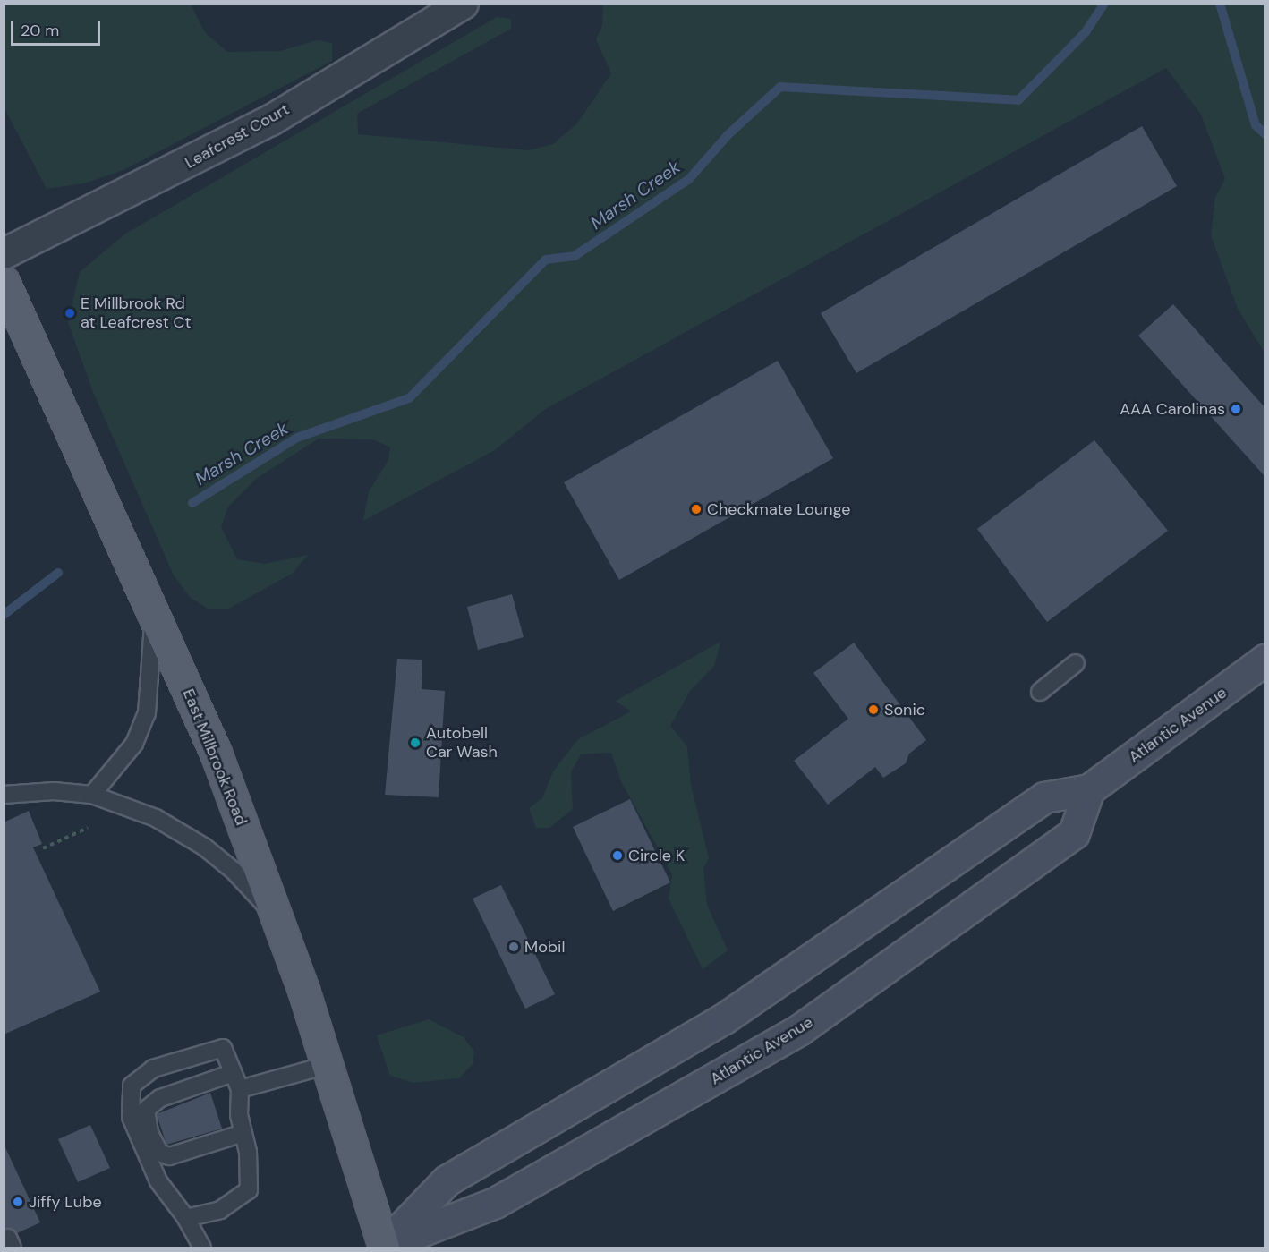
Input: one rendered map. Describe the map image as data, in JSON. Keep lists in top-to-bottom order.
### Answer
{
  "streets": {
    "main road": ["Atlantic Avenue", "East Millbrook Road"],
    "street": ["Leafcrest Court"]
  },
  "crossings": [
    ["Atlantic Avenue", "East Millbrook Road"]
  ],
  "water": ["Marsh Creek"],
  "places": [
    "E Millbrook Rd at Leafcrest Ct",
    "AAA Carolinas",
    "Checkmate Lounge",
    "Sonic",
    "Autobell Car Wash",
    "Circle K",
    "Mobil",
    "Jiffy Lube"
  ],
  "scale_bar": "20 m"
}
